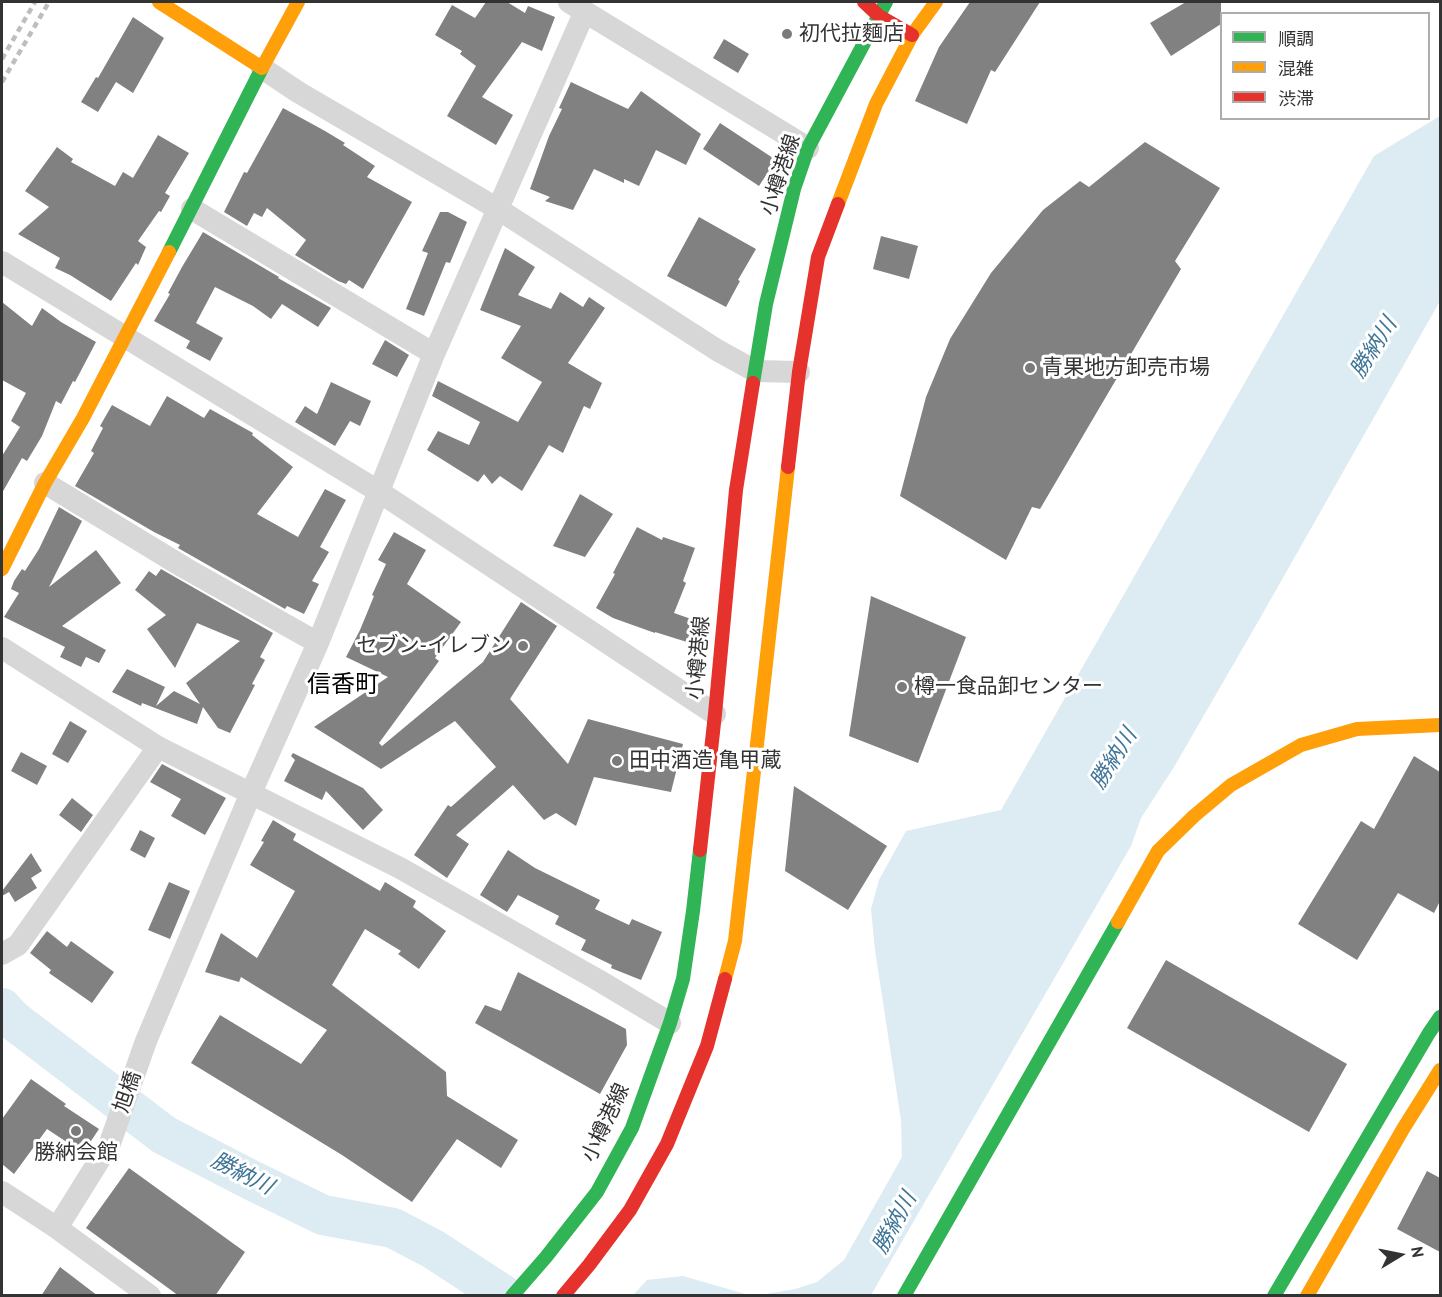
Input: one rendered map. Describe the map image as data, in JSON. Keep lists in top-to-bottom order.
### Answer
{
  "streets": {
    "main road": ["小樽港線"],
    "street": ["旭橋"]
  },
  "districts": ["信香町"],
  "water": ["勝納川"],
  "places": [
    "初代拉麵店",
    "青果地方卸売市場",
    "セブン-イレブン",
    "樽一食品卸センター",
    "田中酒造 亀甲蔵",
    "勝納会館"
  ],
  "legend": ["順調", "混雑", "渋滞"],
  "north": "right"
}
